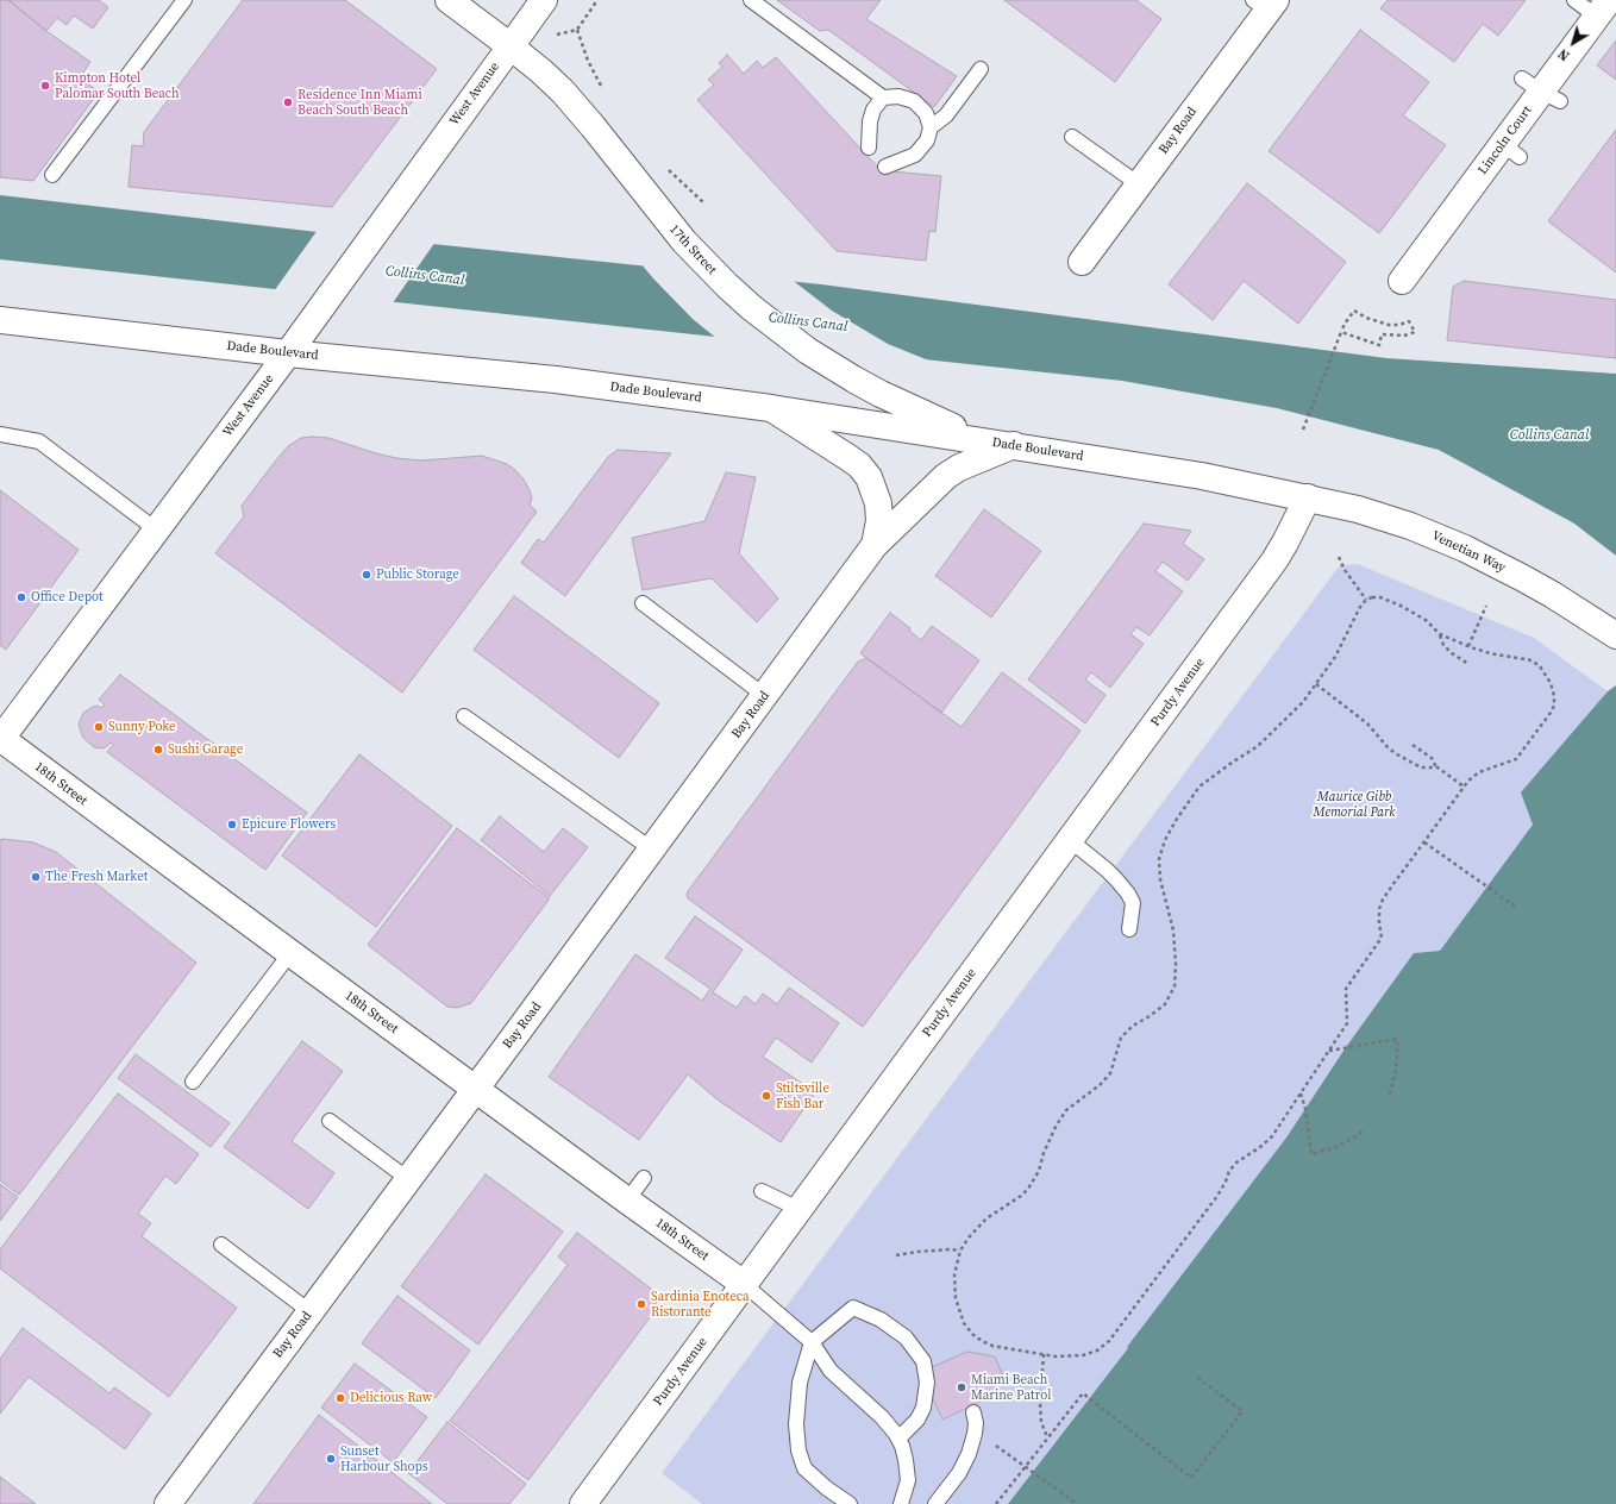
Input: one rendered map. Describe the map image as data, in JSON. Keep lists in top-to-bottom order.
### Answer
{
  "streets": {
    "street": [
      "West Avenue",
      "Bay Road",
      "Lincoln Court",
      "17th Street",
      "Dade Boulevard",
      "Venetian Way",
      "Purdy Avenue",
      "18th Street"
    ]
  },
  "crossings": [
    ["West Avenue", "17th Street"],
    ["West Avenue", "Dade Boulevard"],
    ["West Avenue", "18th Street"],
    ["Bay Road", "Dade Boulevard"],
    ["Bay Road", "18th Street"],
    ["17th Street", "Dade Boulevard"],
    ["Dade Boulevard", "Venetian Way"],
    ["Dade Boulevard", "Purdy Avenue"],
    ["Venetian Way", "Purdy Avenue"],
    ["Purdy Avenue", "18th Street"]
  ],
  "water": ["Collins Canal"],
  "parks": ["Maurice Gibb Memorial Park"],
  "places": [
    "Kimpton Hotel Palomar South Beach",
    "Residence Inn Miami Beach South Beach",
    "Public Storage",
    "Office Depot",
    "Sunny Poke",
    "Sushi Garage",
    "Epicure Flowers",
    "The Fresh Market",
    "Stiltsville Fish Bar",
    "Sardinia Enoteca Ristorante",
    "Miami Beach Marine Patrol",
    "Delicious Raw",
    "Sunset Harbour Shops"
  ],
  "north": "bottom left"
}
